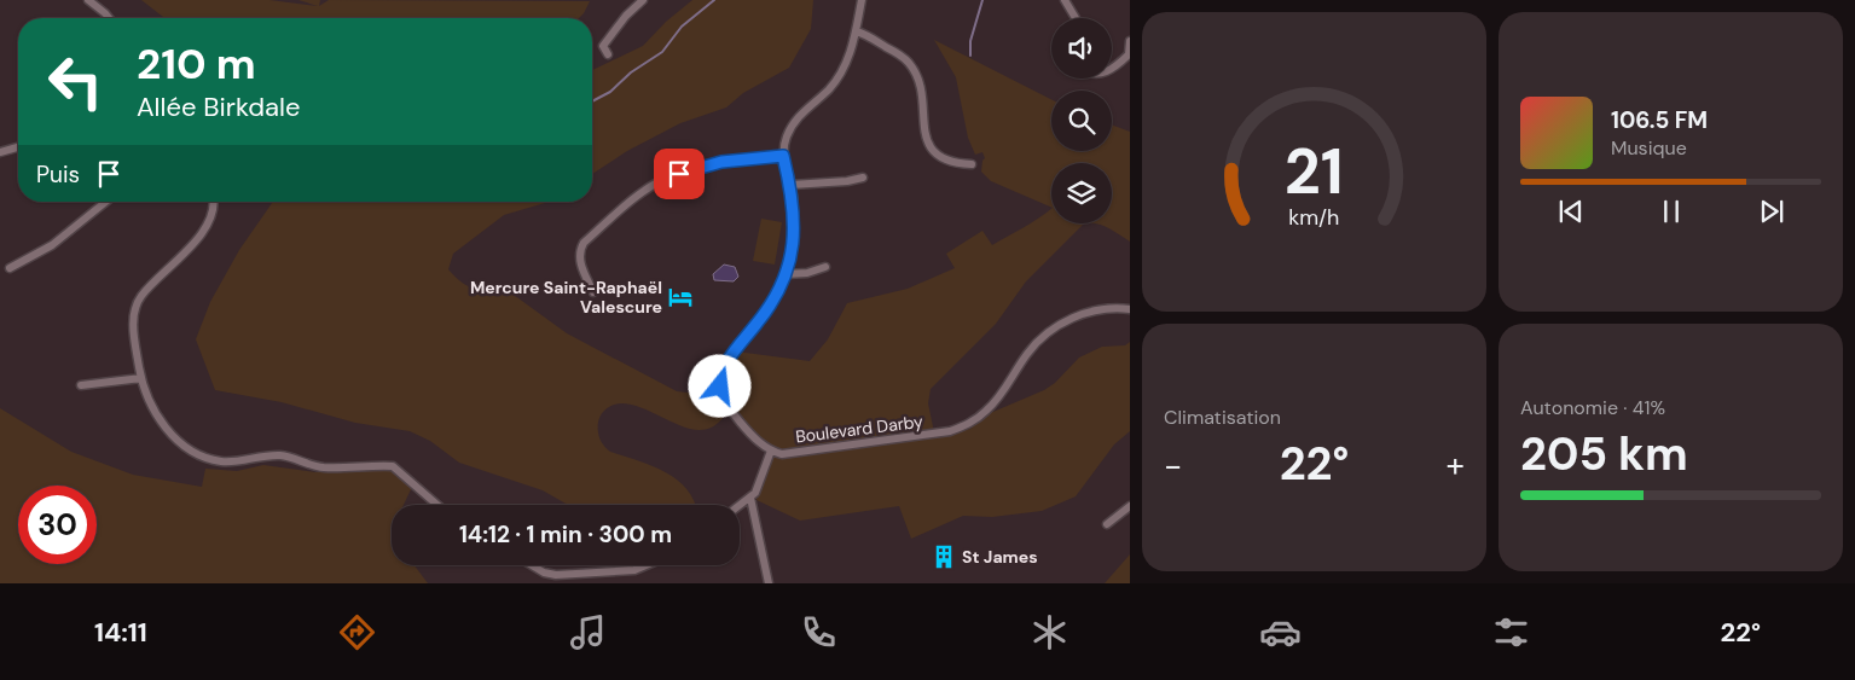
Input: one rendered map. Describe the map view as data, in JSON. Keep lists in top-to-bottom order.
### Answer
{
  "streets": {
    "street": ["Boulevard Darby"]
  },
  "places": {
    "hotel": ["Mercure Saint-Raphaël Valescure"],
    "building": ["St James"]
  },
  "page": {
    "turn": ["210 m", "Allée Birkdale"],
    "song": ["106.5 FM", "Musique"],
    "then": "Puis",
    "tile": [
      "Climatisation",
      ["Autonomie · 41%", "205 km"]
    ],
    "heat": ["−", "22°", "+"],
    "limit": "30",
    "trip": "14:12 · 1 min · 300 m",
    "tabs": ["14:11", "22°"],
    "gauge": ["21", "km/h"]
  }
}
